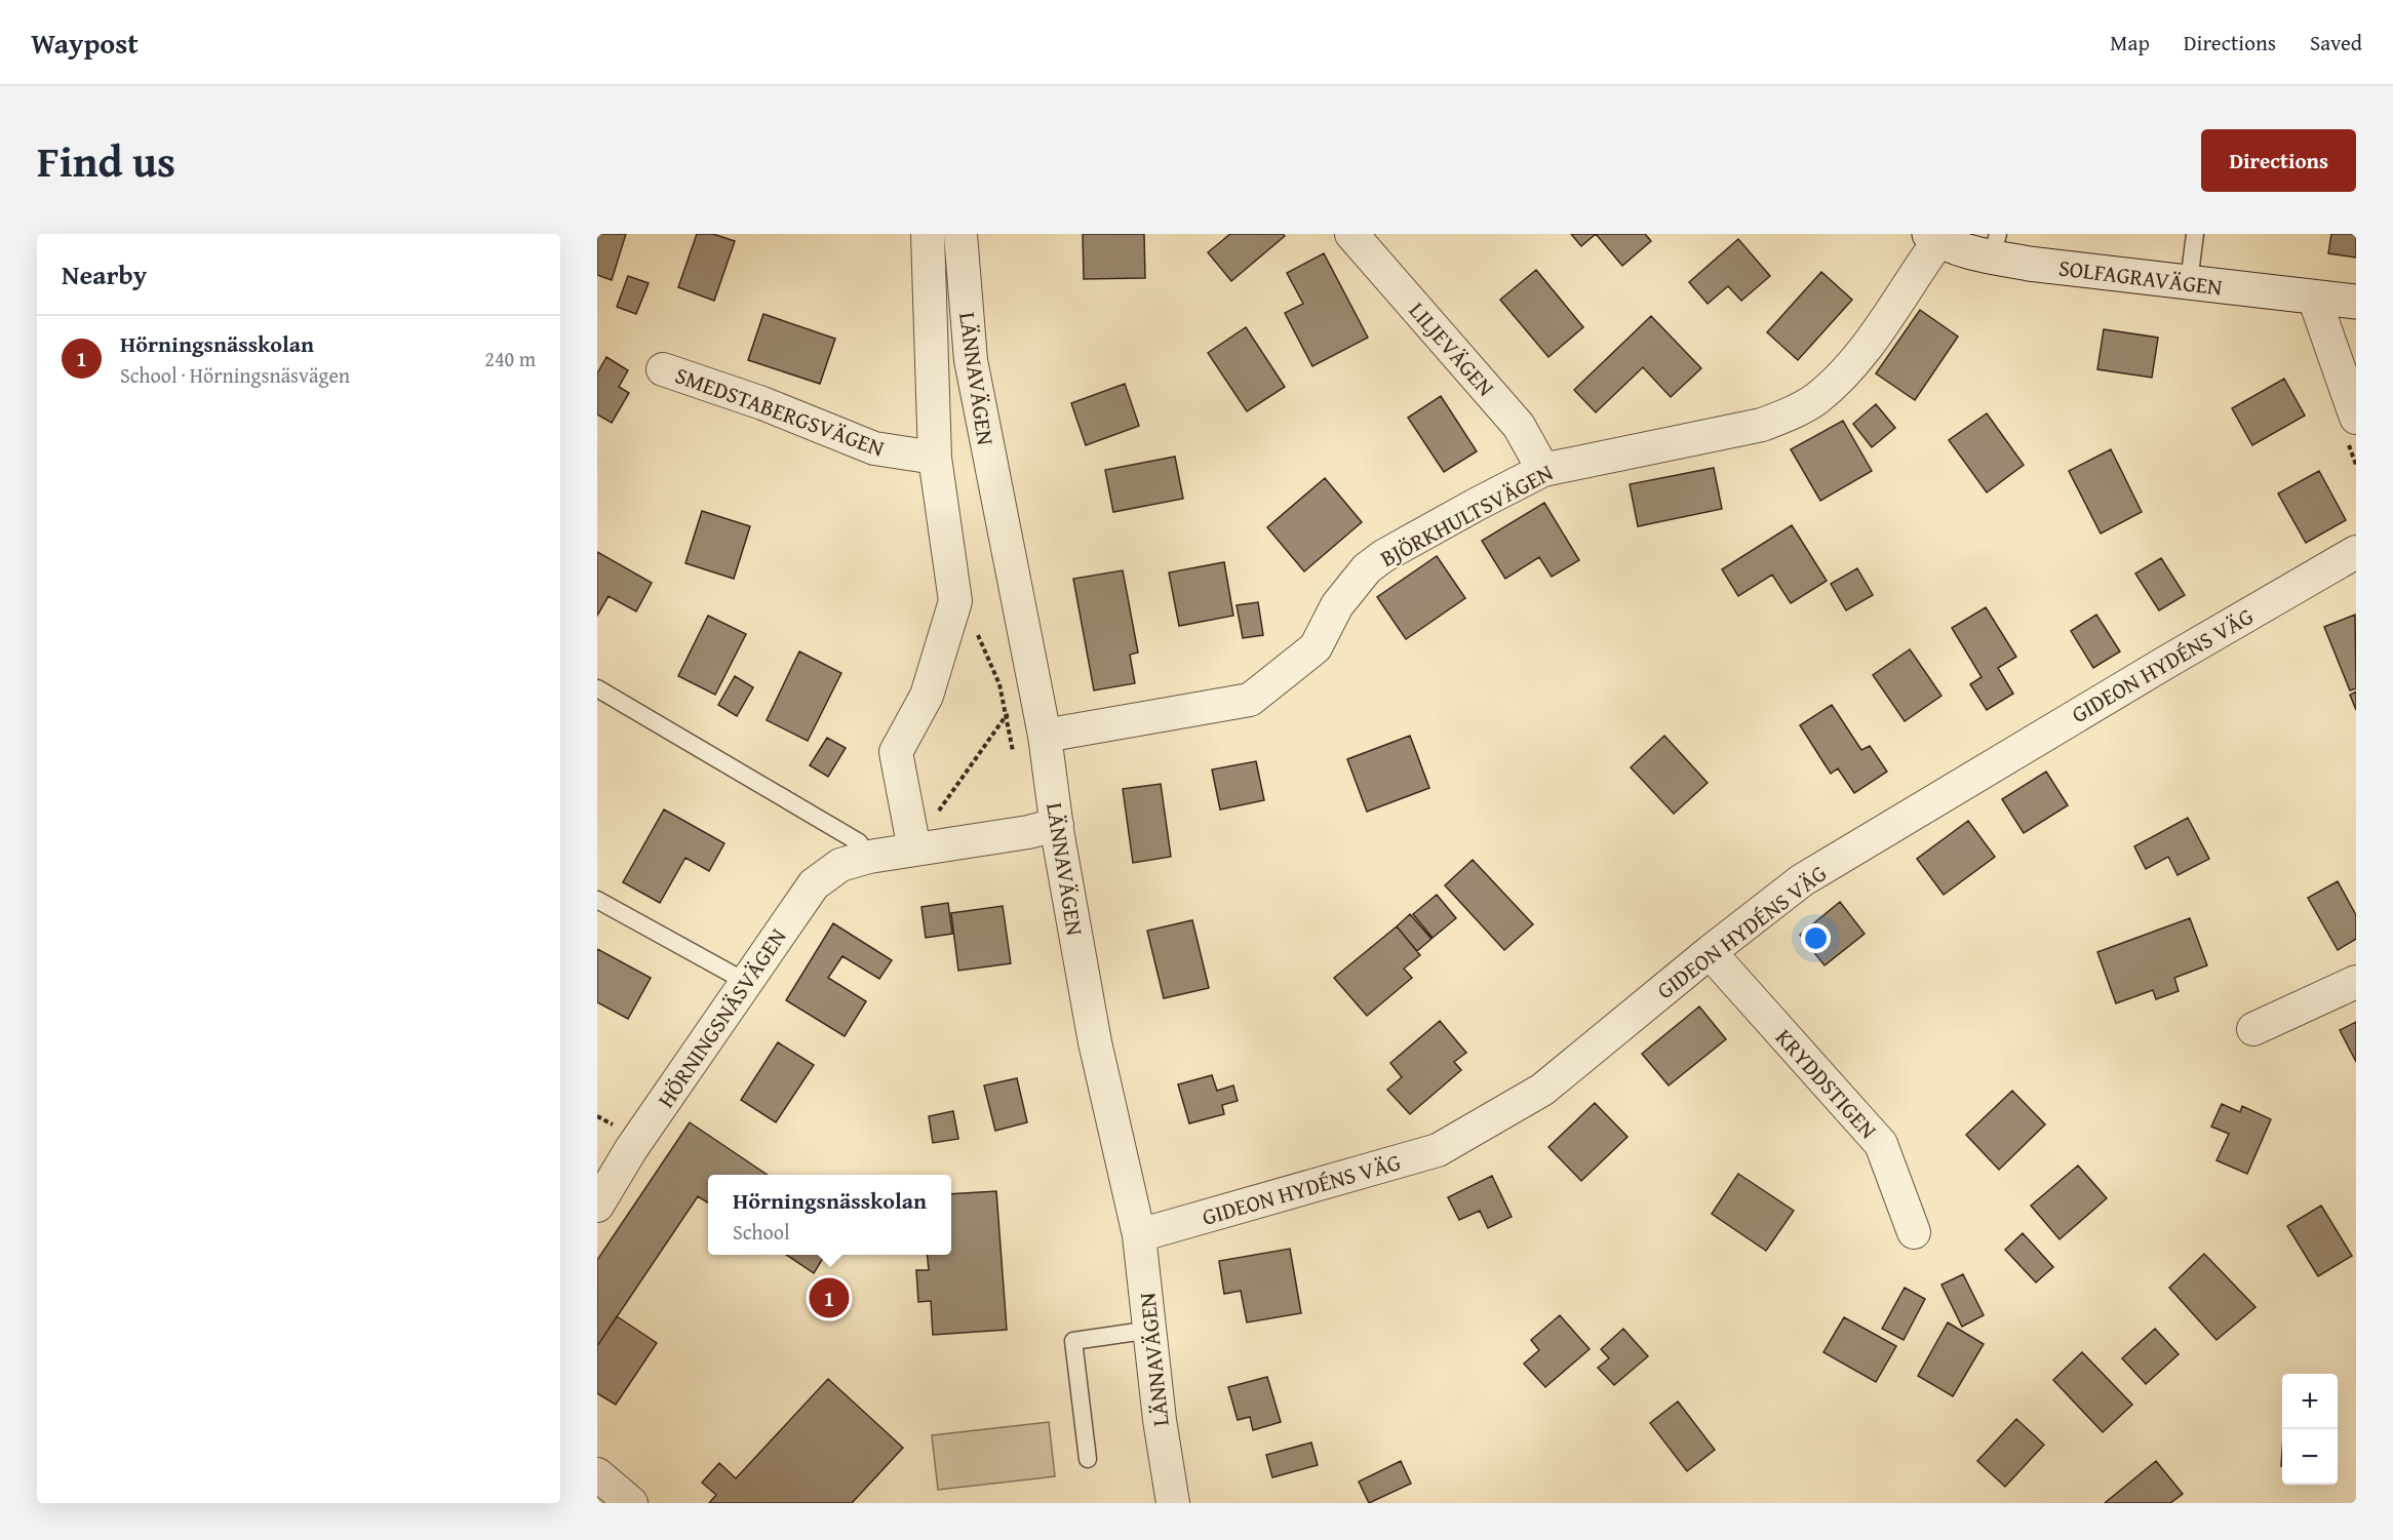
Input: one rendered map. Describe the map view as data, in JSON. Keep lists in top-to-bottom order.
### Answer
{
  "streets": {
    "street": [
      "SOLFAGRAVÄGEN",
      "LILJEVÄGEN",
      "LÄNNAVÄGEN",
      "SMEDSTABERGSVÄGEN",
      "BJÖRKHULTSVÄGEN",
      "GIDEON HYDÉNS VÄG",
      "HÖRNINGSNÄSVÄGEN",
      "KRYDDSTIGEN"
    ]
  },
  "crossings": [
    ["SOLFAGRAVÄGEN", "BJÖRKHULTSVÄGEN"],
    ["LILJEVÄGEN", "BJÖRKHULTSVÄGEN"],
    ["LÄNNAVÄGEN", "BJÖRKHULTSVÄGEN"],
    ["LÄNNAVÄGEN", "GIDEON HYDÉNS VÄG"],
    ["LÄNNAVÄGEN", "HÖRNINGSNÄSVÄGEN"],
    ["GIDEON HYDÉNS VÄG", "KRYDDSTIGEN"]
  ],
  "page": {
    "header": "Waypost",
    "nav": ["Map", "Directions", "Saved"],
    "title": "Find us",
    "buttons": "Directions",
    "heading": "Nearby",
    "list": [
      {
        "mark": "1",
        "name": "Hörningsnässkolan",
        "note": "School · Hörningsnäsvägen",
        "value": "240 m"
      }
    ],
    "popup": ["Hörningsnässkolan", "School"],
    "pins": "1",
    "map_buttons": ["+", "−"]
  }
}
